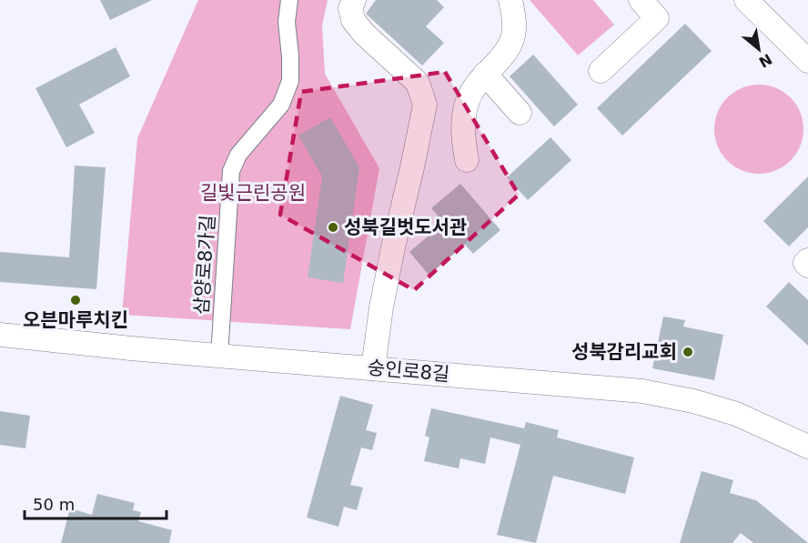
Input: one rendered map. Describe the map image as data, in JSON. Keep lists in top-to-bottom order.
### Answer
{
  "streets": {
    "street": ["삼양로8가길", "숭인로8길"]
  },
  "crossings": [
    ["삼양로8가길", "숭인로8길"]
  ],
  "parks": ["길빛근린공원"],
  "places": ["성북길벗도서관", "오븐마루치킨", "성북감리교회"],
  "scale_bar": "50 m",
  "north": "bottom right"
}
